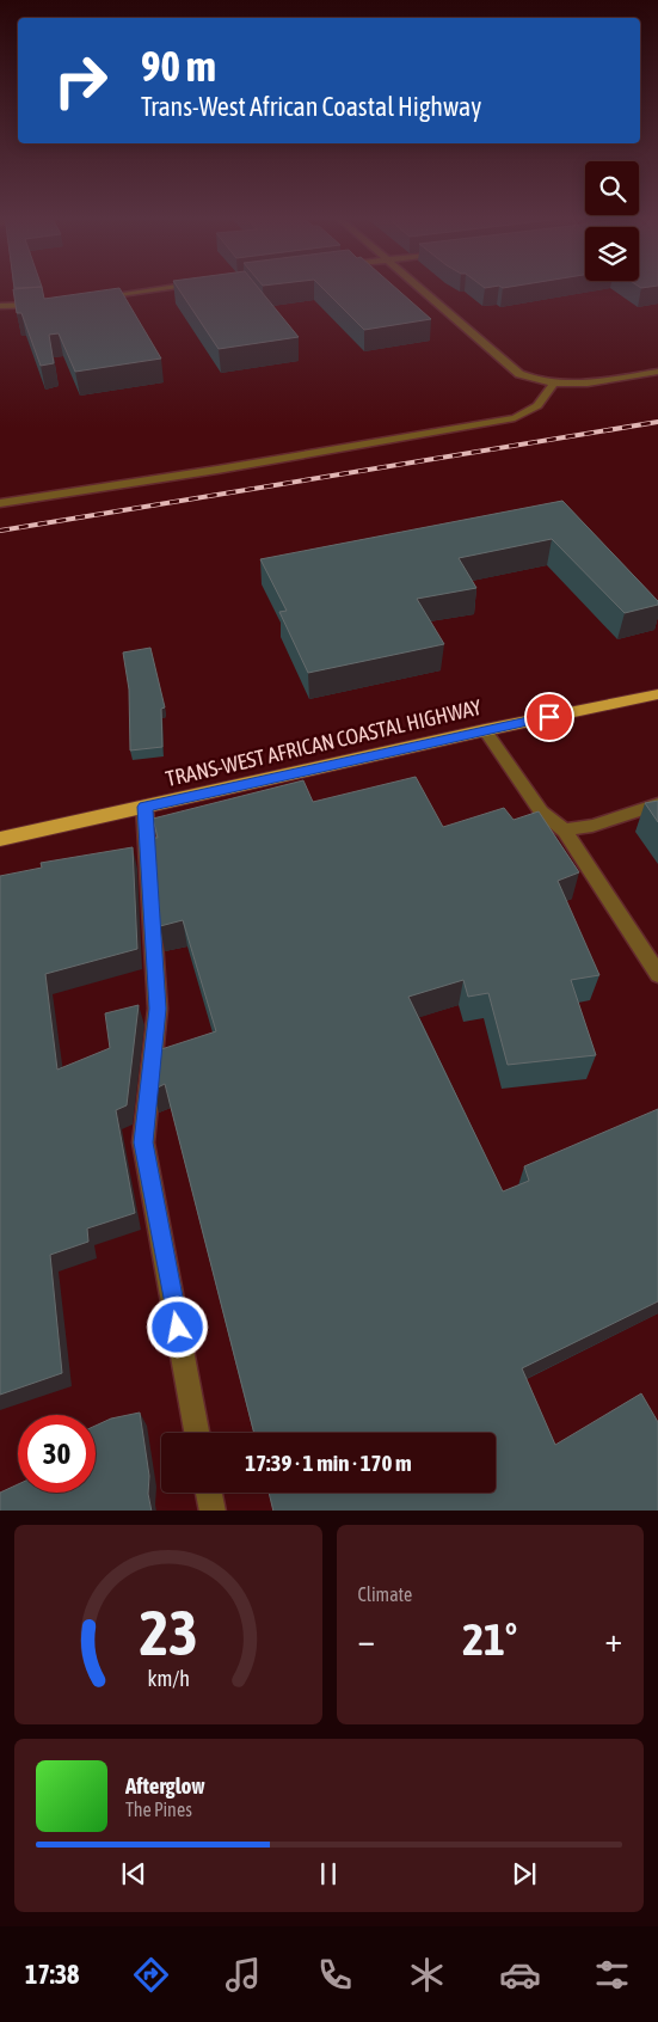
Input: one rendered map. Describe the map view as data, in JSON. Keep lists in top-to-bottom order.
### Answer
{
  "streets": {
    "highway": ["TRANS-WEST AFRICAN COASTAL HIGHWAY"]
  },
  "page": {
    "turn": ["90 m", "Trans-West African Coastal Highway"],
    "limit": "30",
    "trip": "17:39 · 1 min · 170 m",
    "tile": "Climate",
    "heat": ["−", "21°", "+"],
    "song": ["Afterglow", "The Pines"],
    "tabs": "17:38",
    "gauge": ["23", "km/h"]
  }
}
